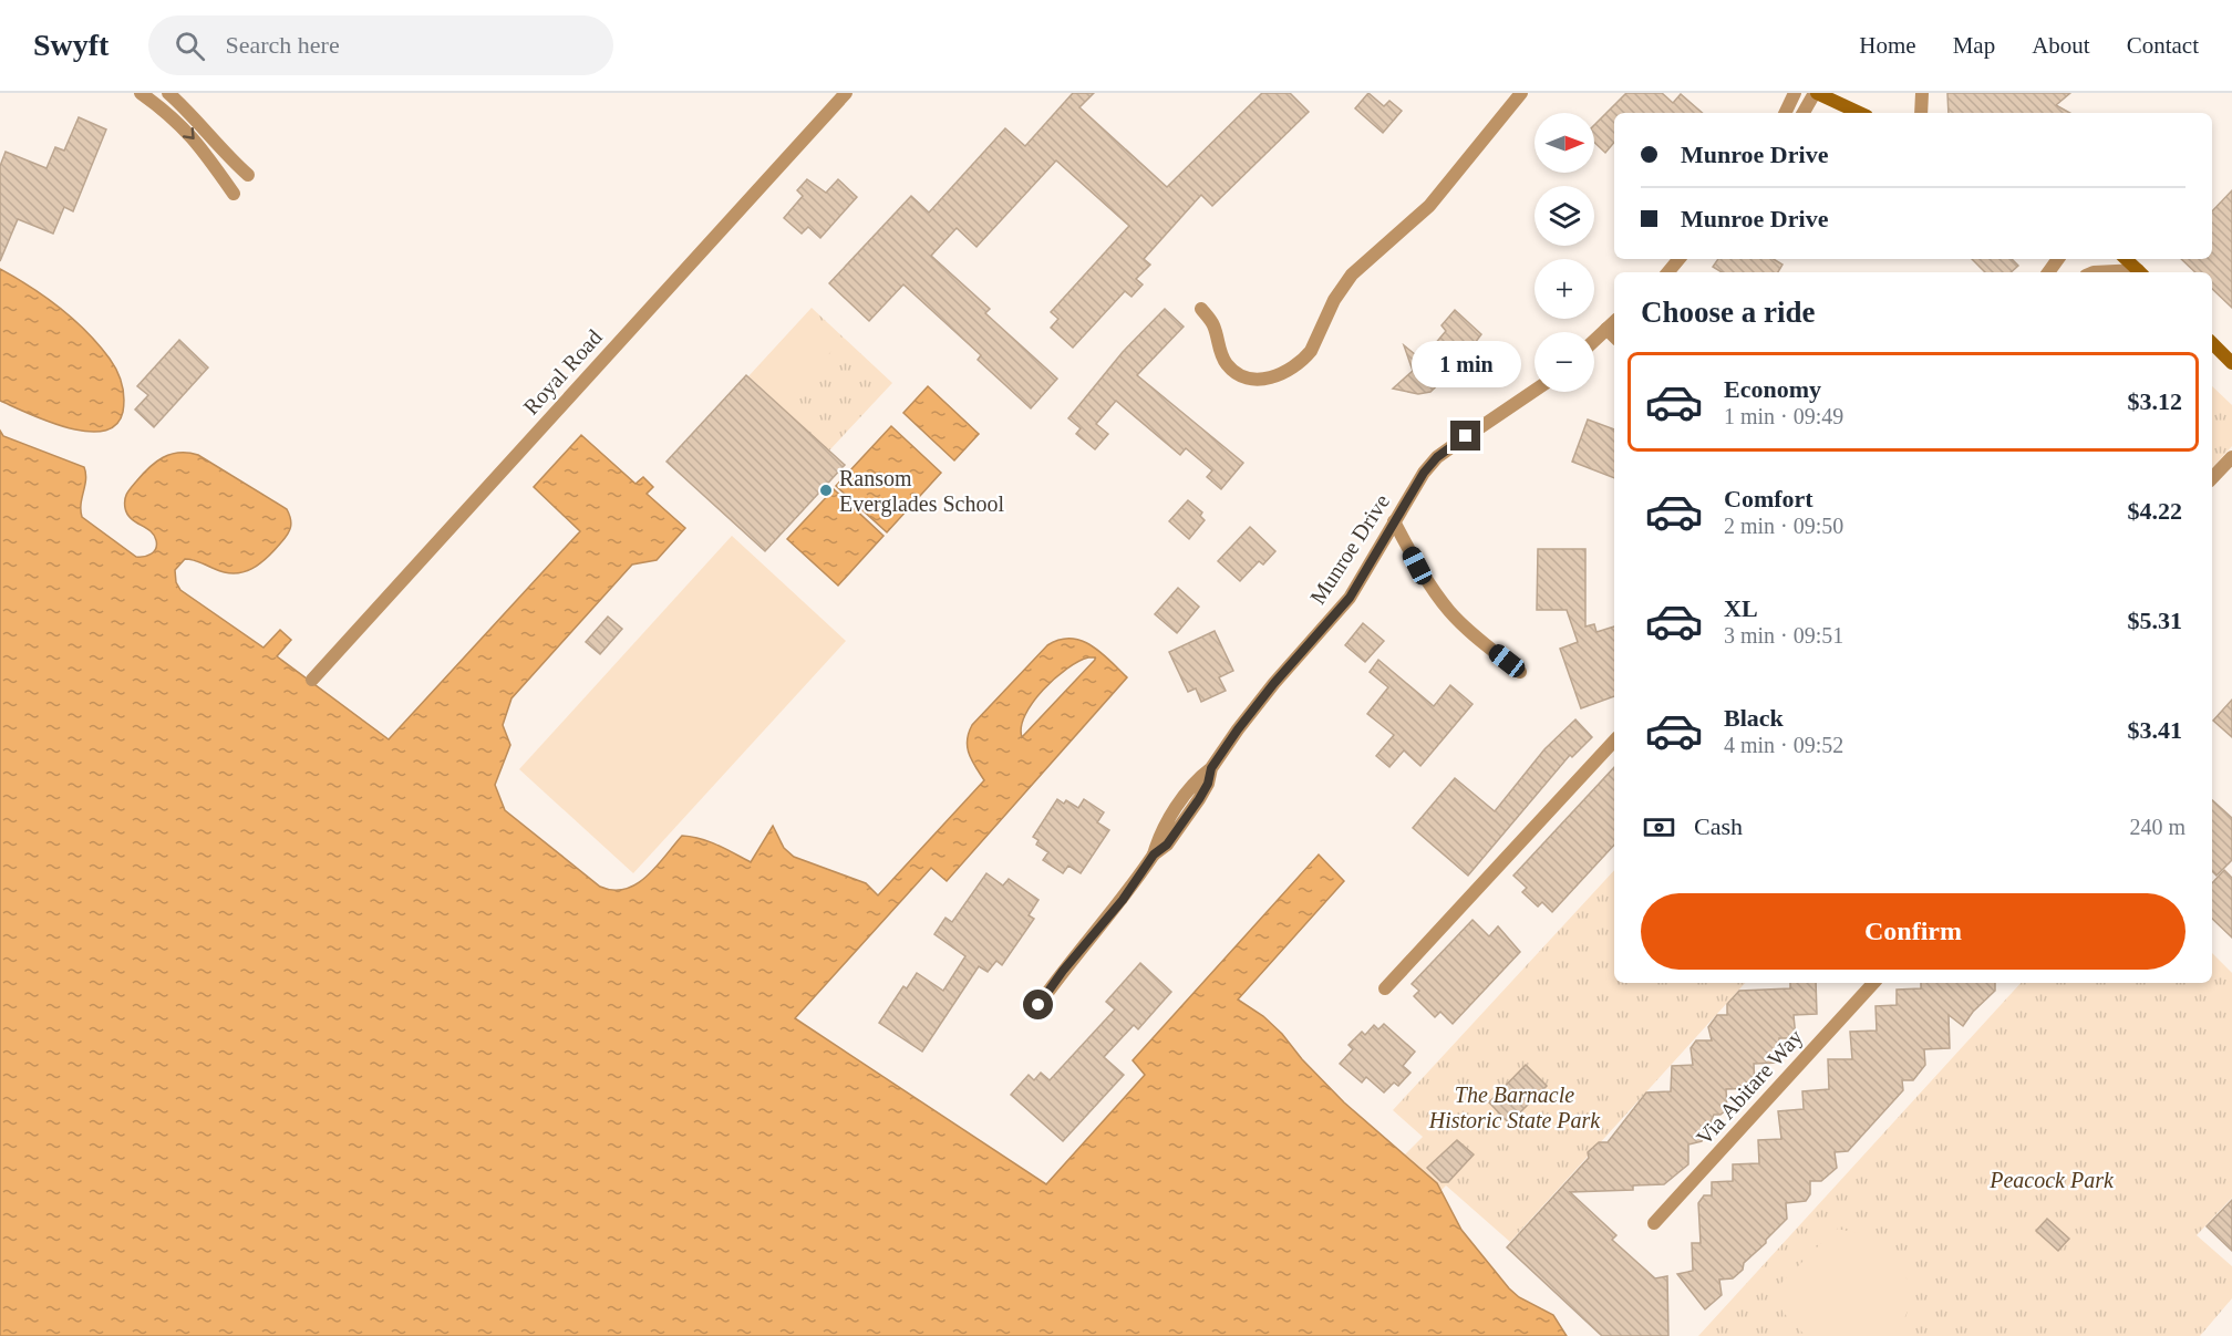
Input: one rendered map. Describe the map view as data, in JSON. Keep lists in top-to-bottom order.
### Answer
{
  "streets": {
    "street": ["Royal Road", "Munroe Drive", "Via Abitare Way"]
  },
  "parks": ["The Barnacle Historic State Park", "Peacock Park"],
  "places": ["Ransom Everglades School"],
  "north": "right",
  "page": {
    "header": "Swyft",
    "search": "Search here",
    "nav": [
      "Home",
      "Map",
      "About",
      "Contact"
    ],
    "map_buttons": ["+", "−"],
    "banner": ["Munroe Drive", "Munroe Drive"],
    "heading": "Choose a ride",
    "bubble": "1 min",
    "list": [
      {
        "name": "Economy",
        "note": "1 min · 09:49",
        "value": "$3.12"
      },
      {
        "name": "Comfort",
        "note": "2 min · 09:50",
        "value": "$4.22"
      },
      {
        "name": "XL",
        "note": "3 min · 09:51",
        "value": "$5.31"
      },
      {
        "name": "Black",
        "note": "4 min · 09:52",
        "value": "$3.41"
      }
    ],
    "pay": ["Cash", "240 m"],
    "buttons": "Confirm"
  }
}
